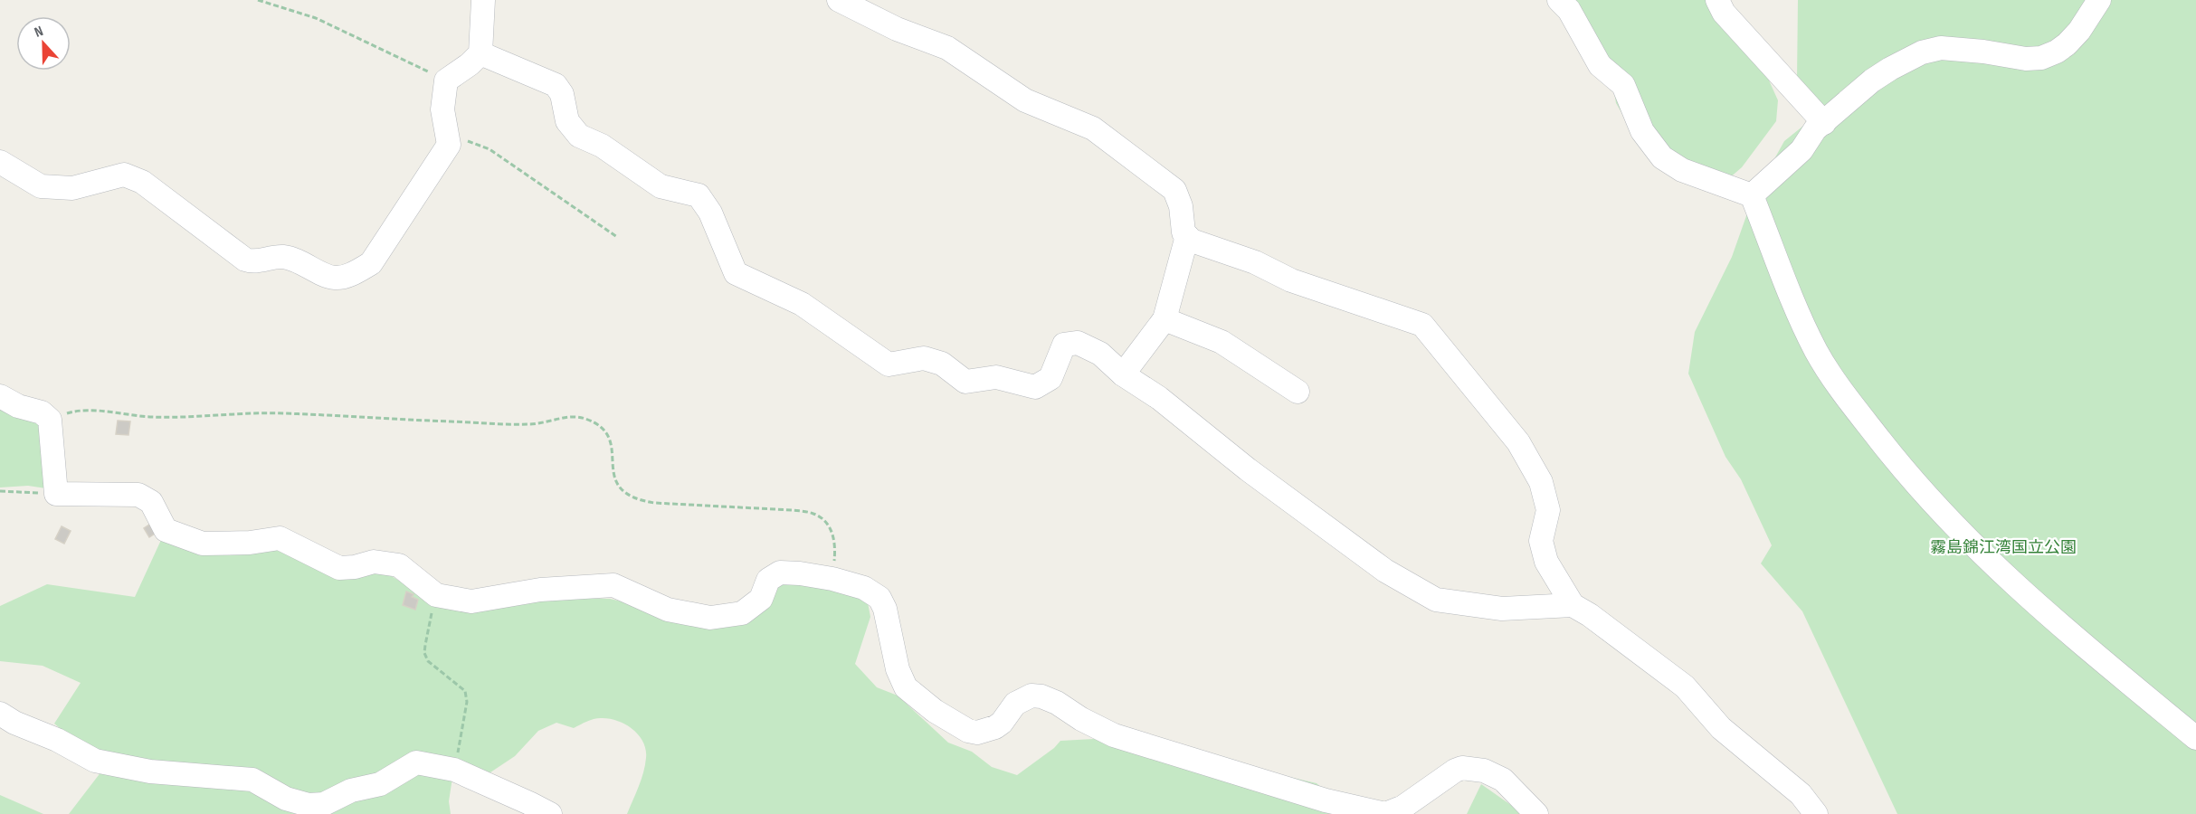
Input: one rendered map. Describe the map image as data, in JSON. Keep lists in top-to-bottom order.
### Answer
{
  "parks": ["霧島錦江湾国立公園"],
  "north": "top"
}
